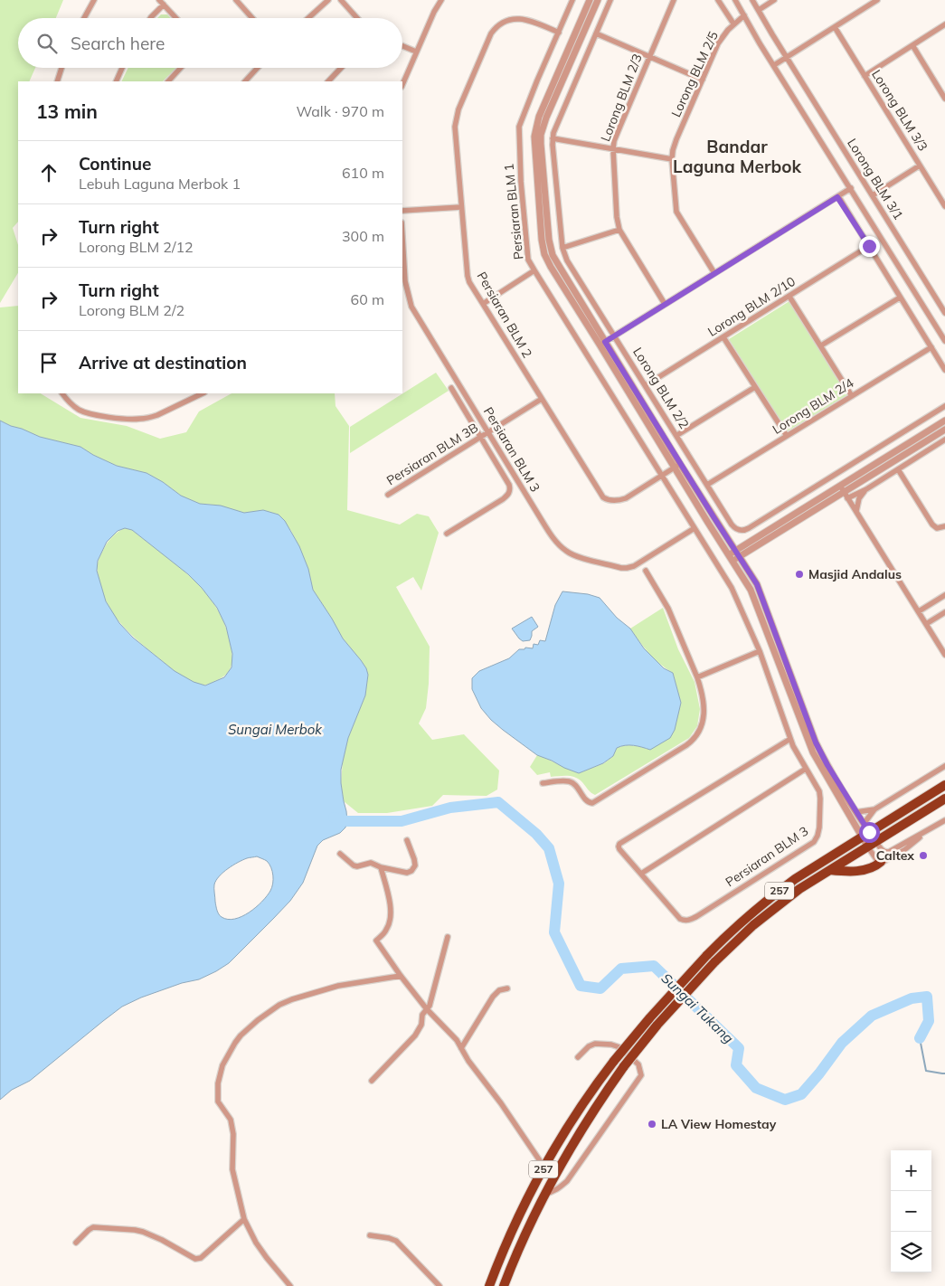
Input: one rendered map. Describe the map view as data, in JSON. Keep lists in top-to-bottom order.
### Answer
{
  "streets": {
    "highway": ["257"],
    "street": [
      "Lorong BLM 2/5",
      "Lorong BLM 2/3",
      "Lorong BLM 3/3",
      "Lorong BLM 3/1",
      "Persiaran BLM 1",
      "Lorong BLM 2/10",
      "Persiaran BLM 2",
      "Lorong BLM 2/2",
      "Lorong BLM 2/4",
      "Persiaran BLM 3",
      "Persiaran BLM 3B"
    ]
  },
  "crossings": [
    ["Persiaran BLM 1", "Persiaran BLM 2"],
    ["Persiaran BLM 1", "Persiaran BLM 3"],
    ["Lorong BLM 2/10", "Lorong BLM 2/2"],
    ["Persiaran BLM 2", "Persiaran BLM 3"],
    ["Persiaran BLM 2", "Persiaran BLM 3B"],
    ["Lorong BLM 2/2", "Lorong BLM 2/4"],
    ["Persiaran BLM 3", "Persiaran BLM 3B"]
  ],
  "districts": ["Bandar Laguna Merbok"],
  "water": ["Sungai Merbok", "Sungai Tukang"],
  "places": ["Masjid Andalus", "Caltex", "LA View Homestay"],
  "page": {
    "search": "Search here",
    "heading": ["13 min", "Walk · 970 m"],
    "list": [
      ["Continue", "Lebuh Laguna Merbok 1", "610 m"],
      ["Turn right", "Lorong BLM 2/12", "300 m"],
      ["Turn right", "Lorong BLM 2/2", "60 m"],
      "Arrive at destination"
    ],
    "map_buttons": ["+", "−"]
  }
}
